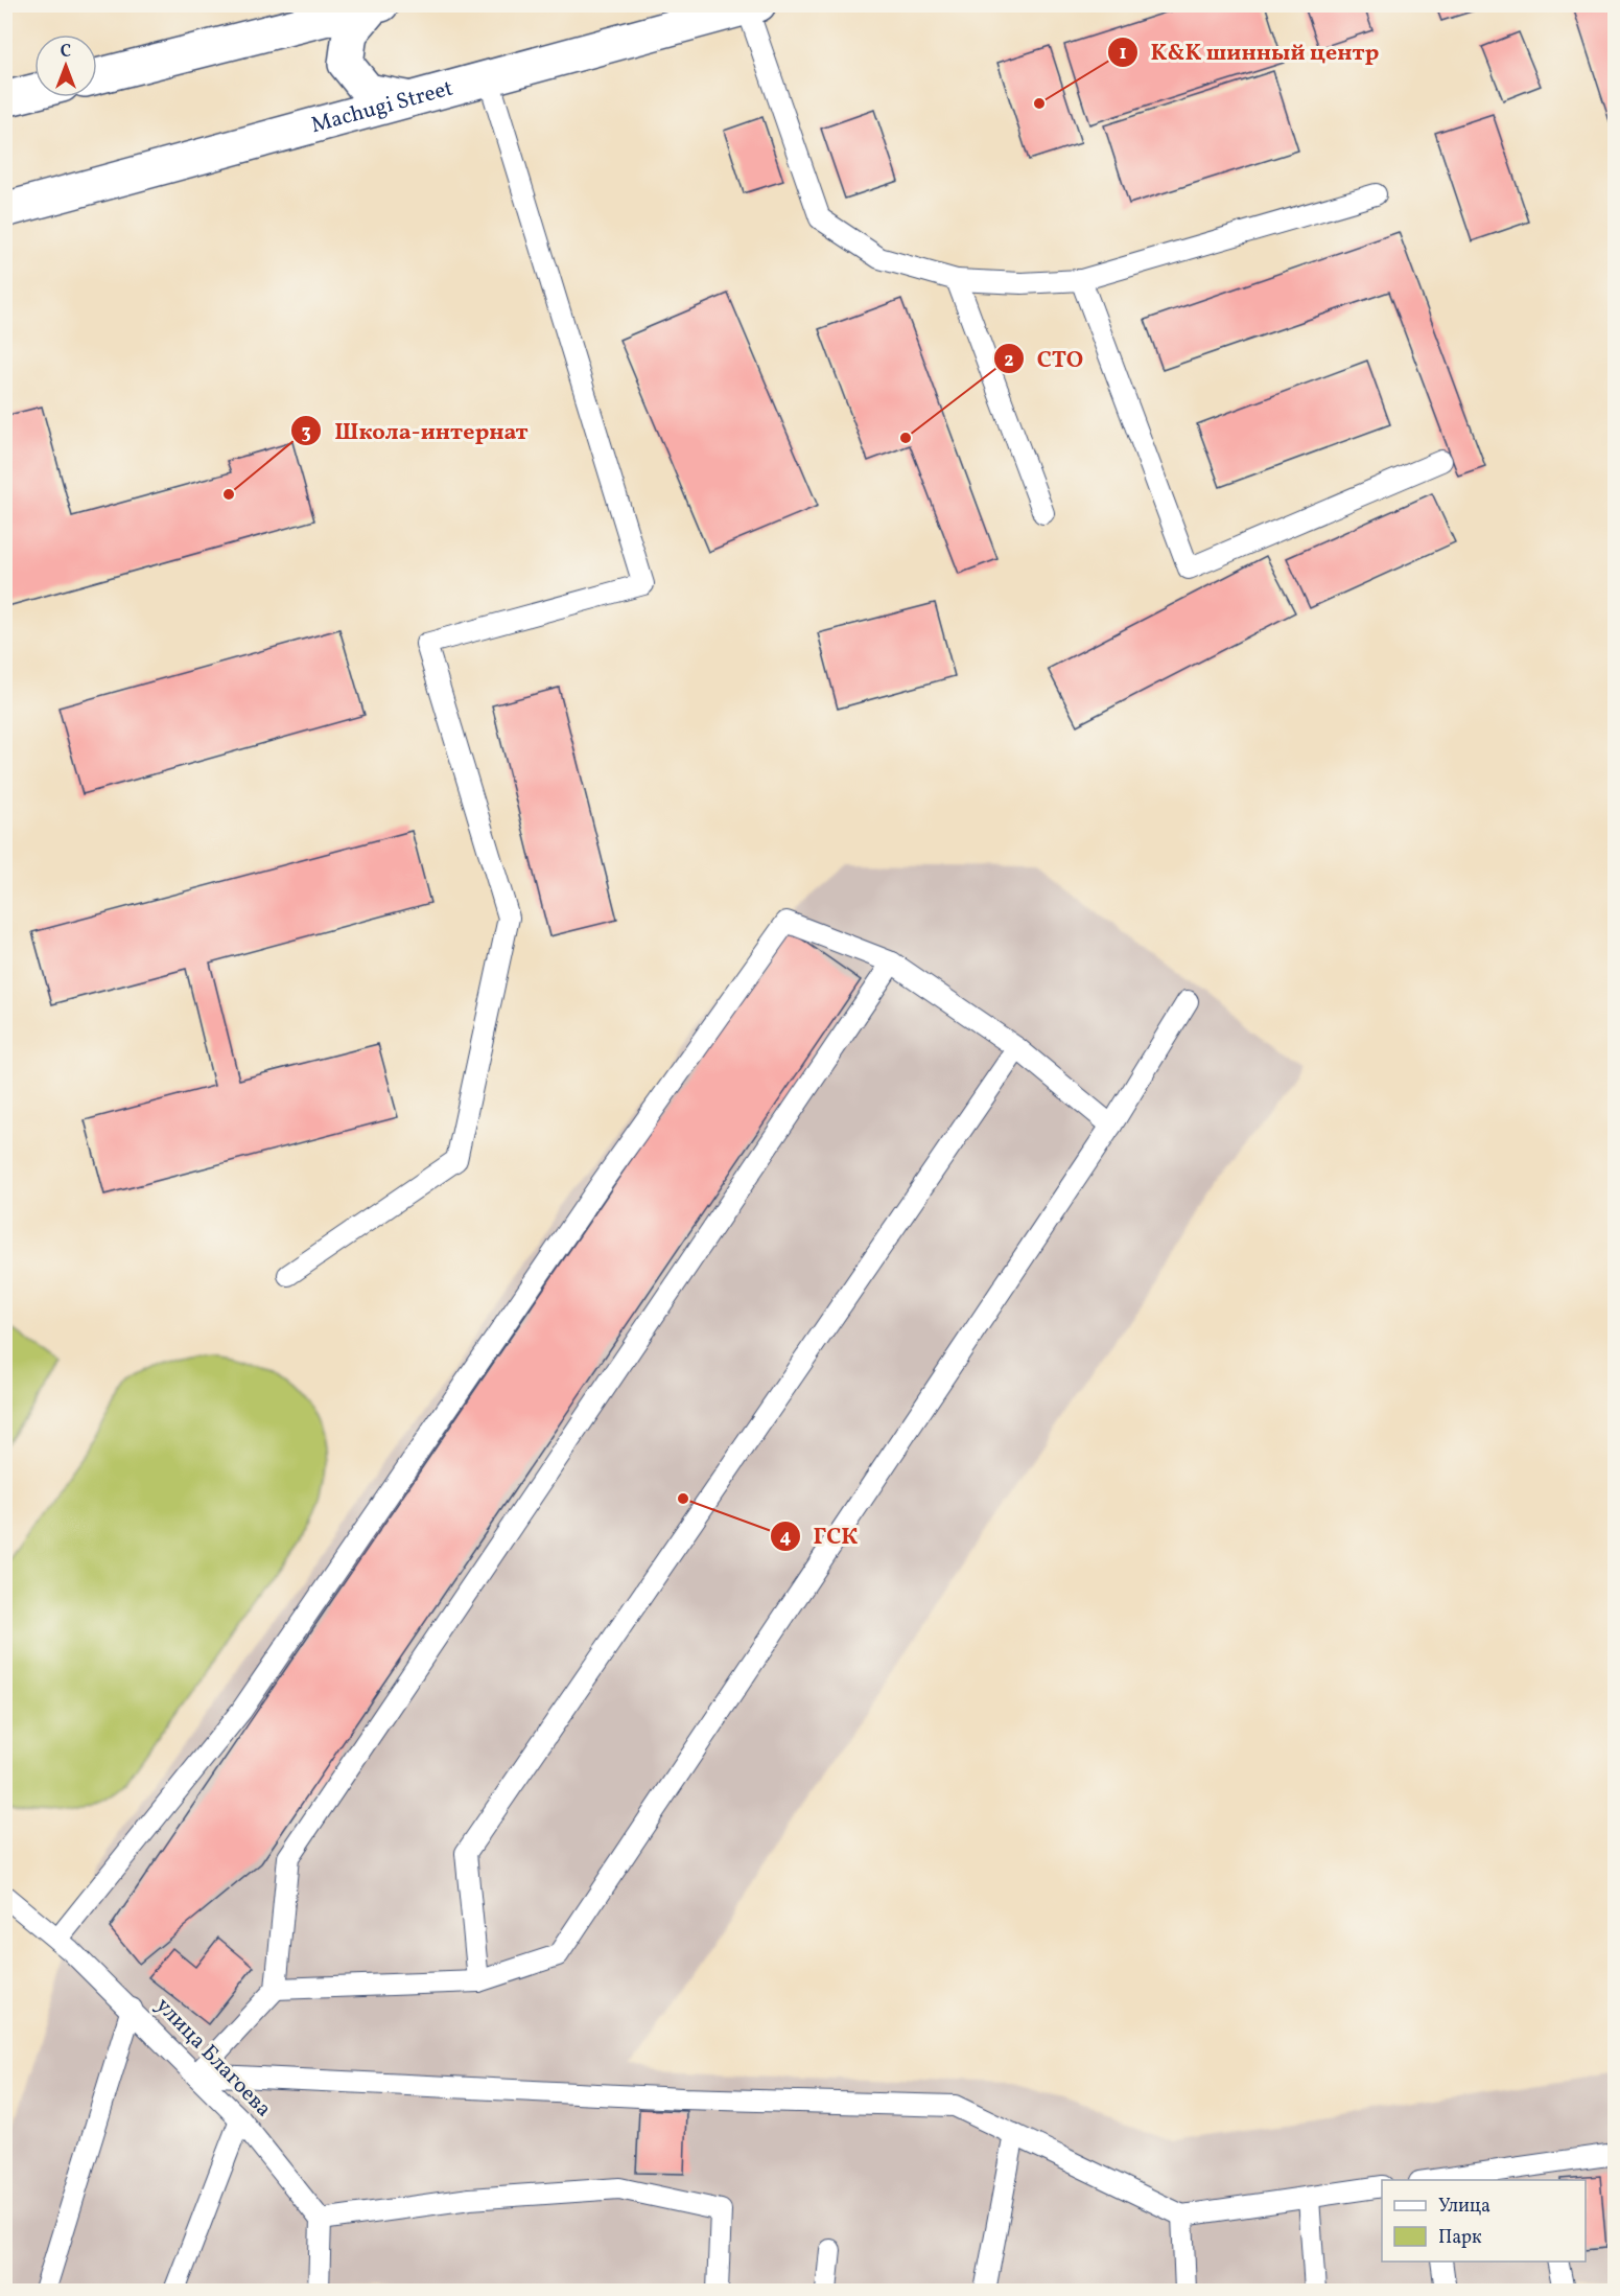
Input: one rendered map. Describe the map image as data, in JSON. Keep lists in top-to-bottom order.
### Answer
{
  "streets": {
    "main road": ["Machugi Street"],
    "lane": ["улица Благоева"]
  },
  "places": [
    "K&K шинный центр",
    "СТО",
    "Школа-интернат",
    "ГСК"
  ],
  "legend": ["Улица", "Парк"],
  "north": "top"
}
